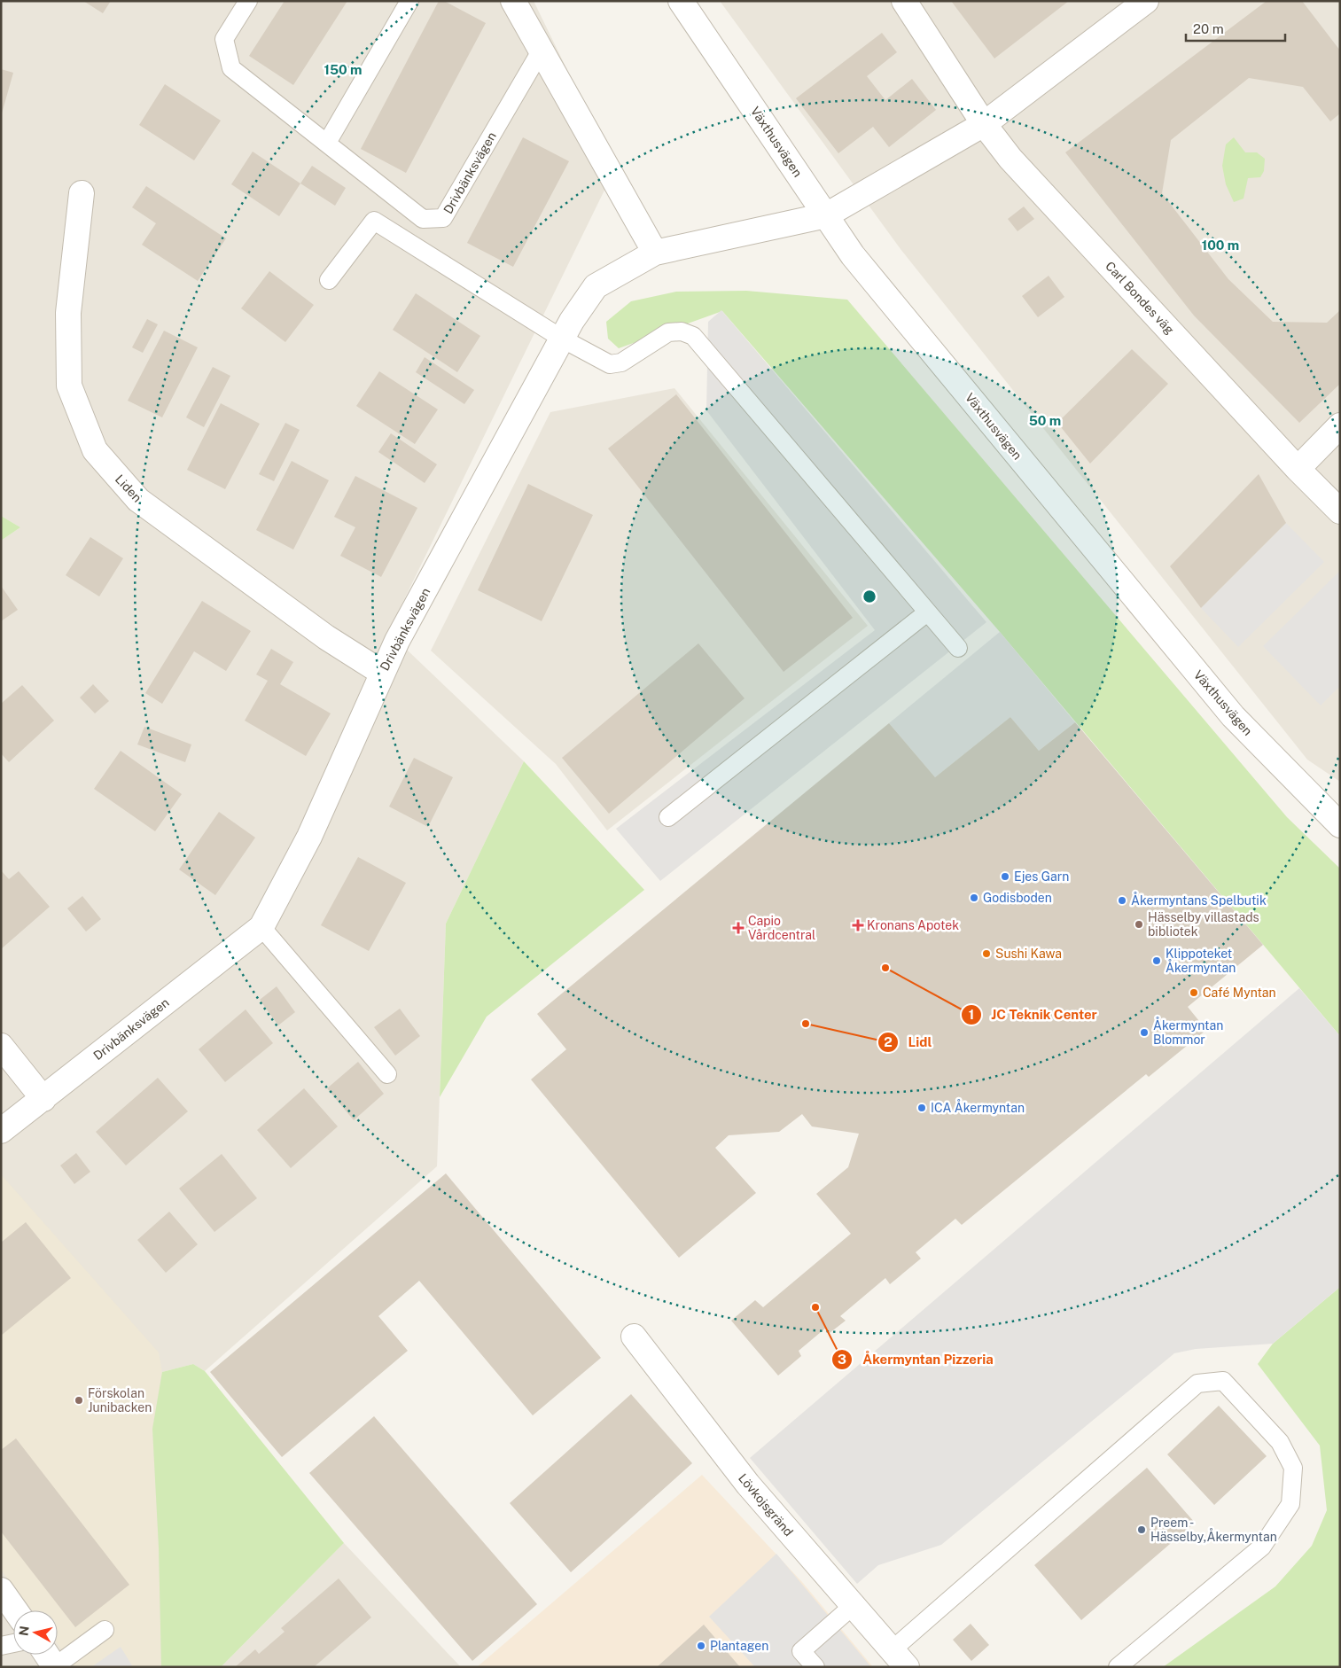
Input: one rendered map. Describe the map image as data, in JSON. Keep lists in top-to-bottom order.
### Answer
{
  "streets": {
    "street": [
      "Växthusvägen",
      "Drivbänksvägen",
      "Carl Bondes väg",
      "Liden",
      "Lövkojsgränd"
    ]
  },
  "crossings": [
    ["Växthusvägen", "Drivbänksvägen"],
    ["Drivbänksvägen", "Liden"]
  ],
  "places": {
    "other": [
      "Ejes Garn",
      "Godisboden",
      "Åkermyntans Spelbutik",
      "Hässelby villastads bibliotek",
      "Sushi Kawa",
      "Klippoteket Åkermyntan",
      "JC Teknik Center",
      "Café Myntan",
      "Lidl",
      "Åkermyntan Blommor",
      "ICA Åkermyntan",
      "Åkermyntan Pizzeria",
      "Förskolan Junibacken",
      "Preem - Hässelby,Åkermyntan",
      "Plantagen"
    ],
    "health": ["Kronans Apotek", "Capio Vårdcentral"]
  },
  "scale_bar": "20 m",
  "north": "left",
  "rings": ["150 m", "100 m", "50 m"]
}
